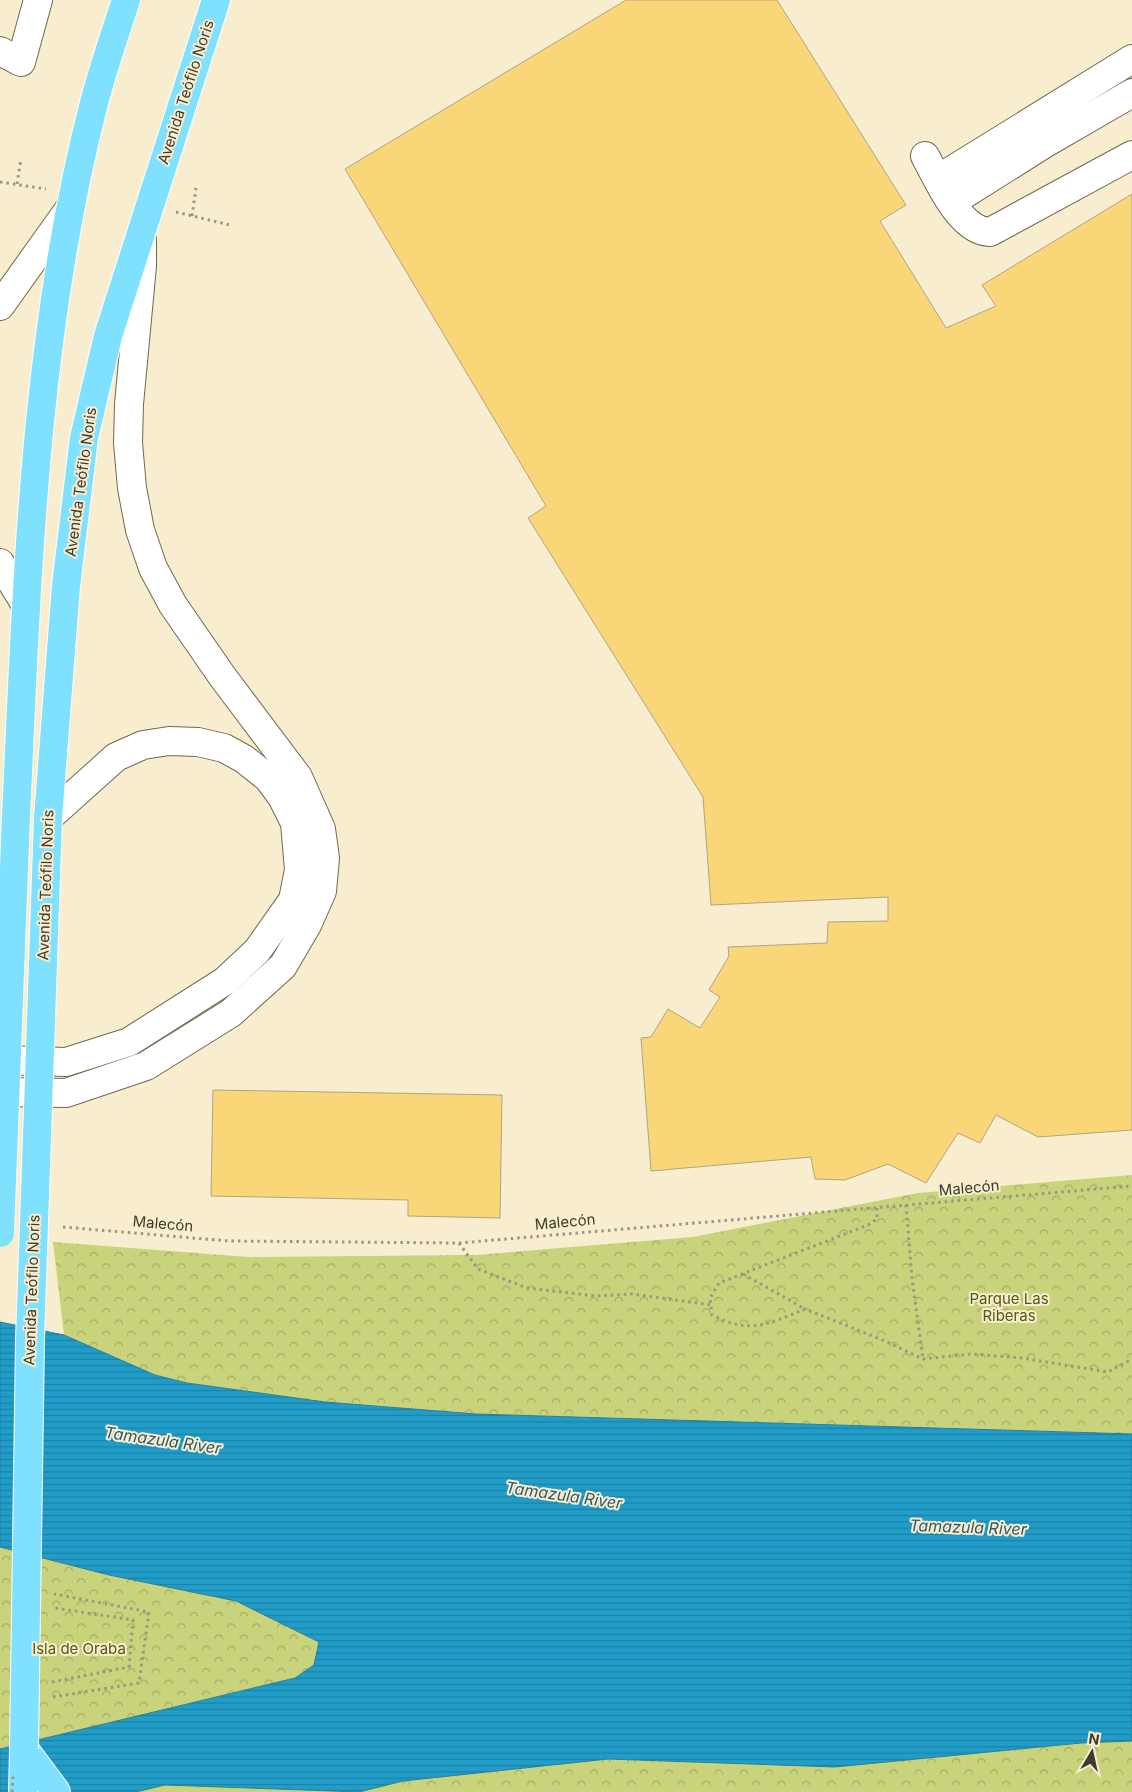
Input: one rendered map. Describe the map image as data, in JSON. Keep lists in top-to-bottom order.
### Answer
{
  "streets": {
    "main road": ["Avenida Teófilo Noris"],
    "path": ["Malecón"]
  },
  "water": ["Tamazula River"],
  "parks": ["Parque Las Riberas", "Isla de Oraba"],
  "north": "top"
}
